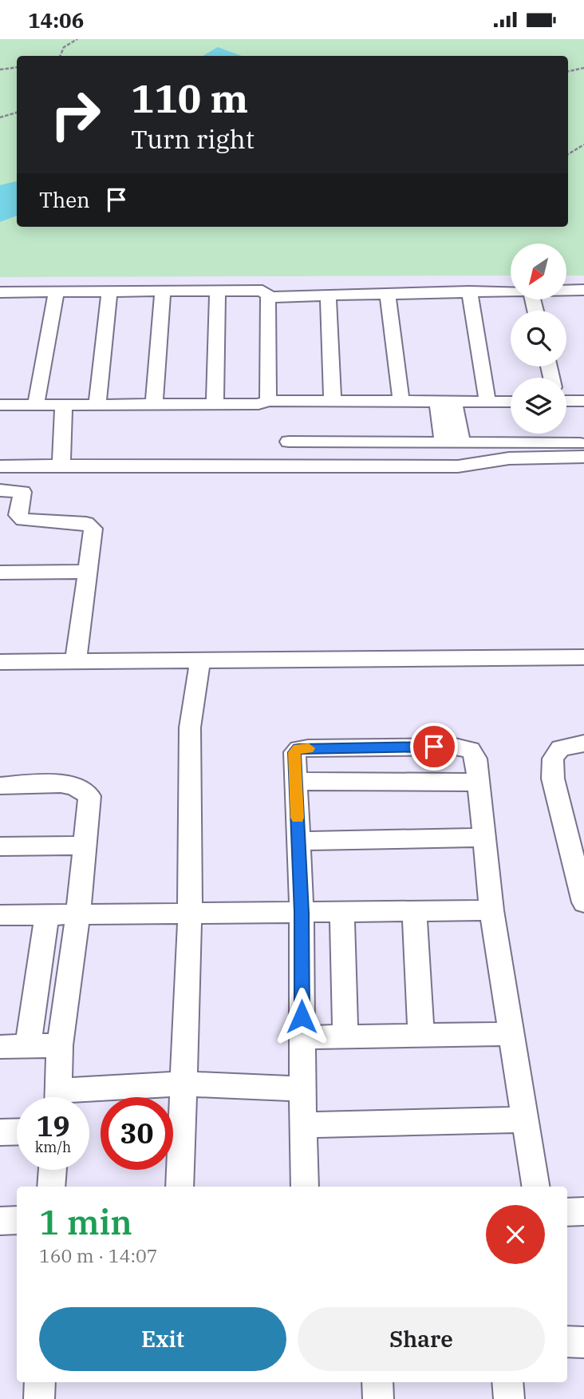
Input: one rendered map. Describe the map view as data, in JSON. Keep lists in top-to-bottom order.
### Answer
{
  "north": "bottom left",
  "page": {
    "status": "14:06",
    "turn": ["110 m", "Turn right"],
    "then": "Then",
    "speed": "19 km/h",
    "limit": "30",
    "heading": ["1 min", "160 m · 14:07"],
    "buttons": ["Exit", "Share"]
  }
}
